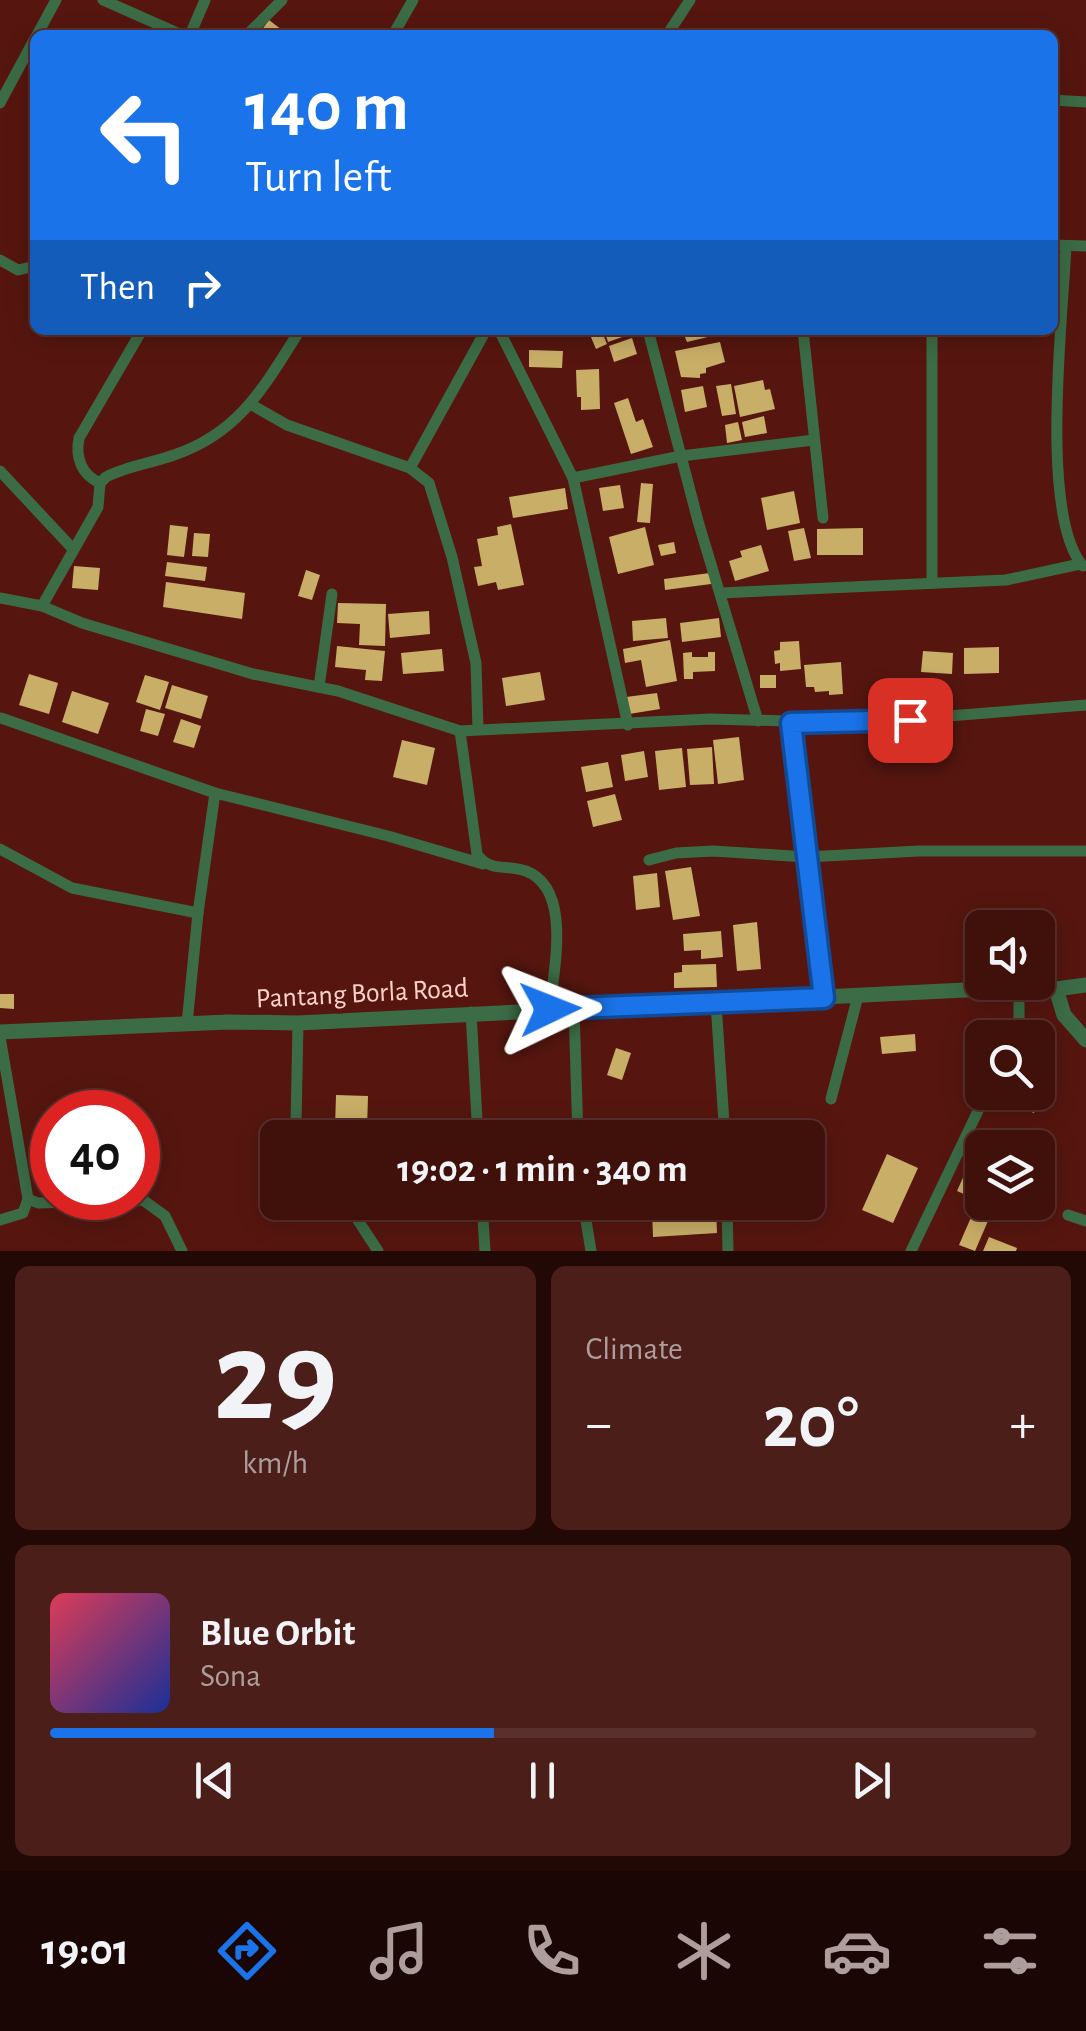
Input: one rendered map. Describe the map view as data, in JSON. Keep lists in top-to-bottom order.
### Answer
{
  "streets": {
    "street": ["Pantang Borla Road"]
  },
  "page": {
    "turn": ["140 m", "Turn left"],
    "then": "Then",
    "limit": "40",
    "trip": "19:02 · 1 min · 340 m",
    "tile": [
      ["29", "km/h"],
      "Climate"
    ],
    "heat": ["−", "20°", "+"],
    "song": ["Blue Orbit", "Sona"],
    "tabs": "19:01"
  }
}
